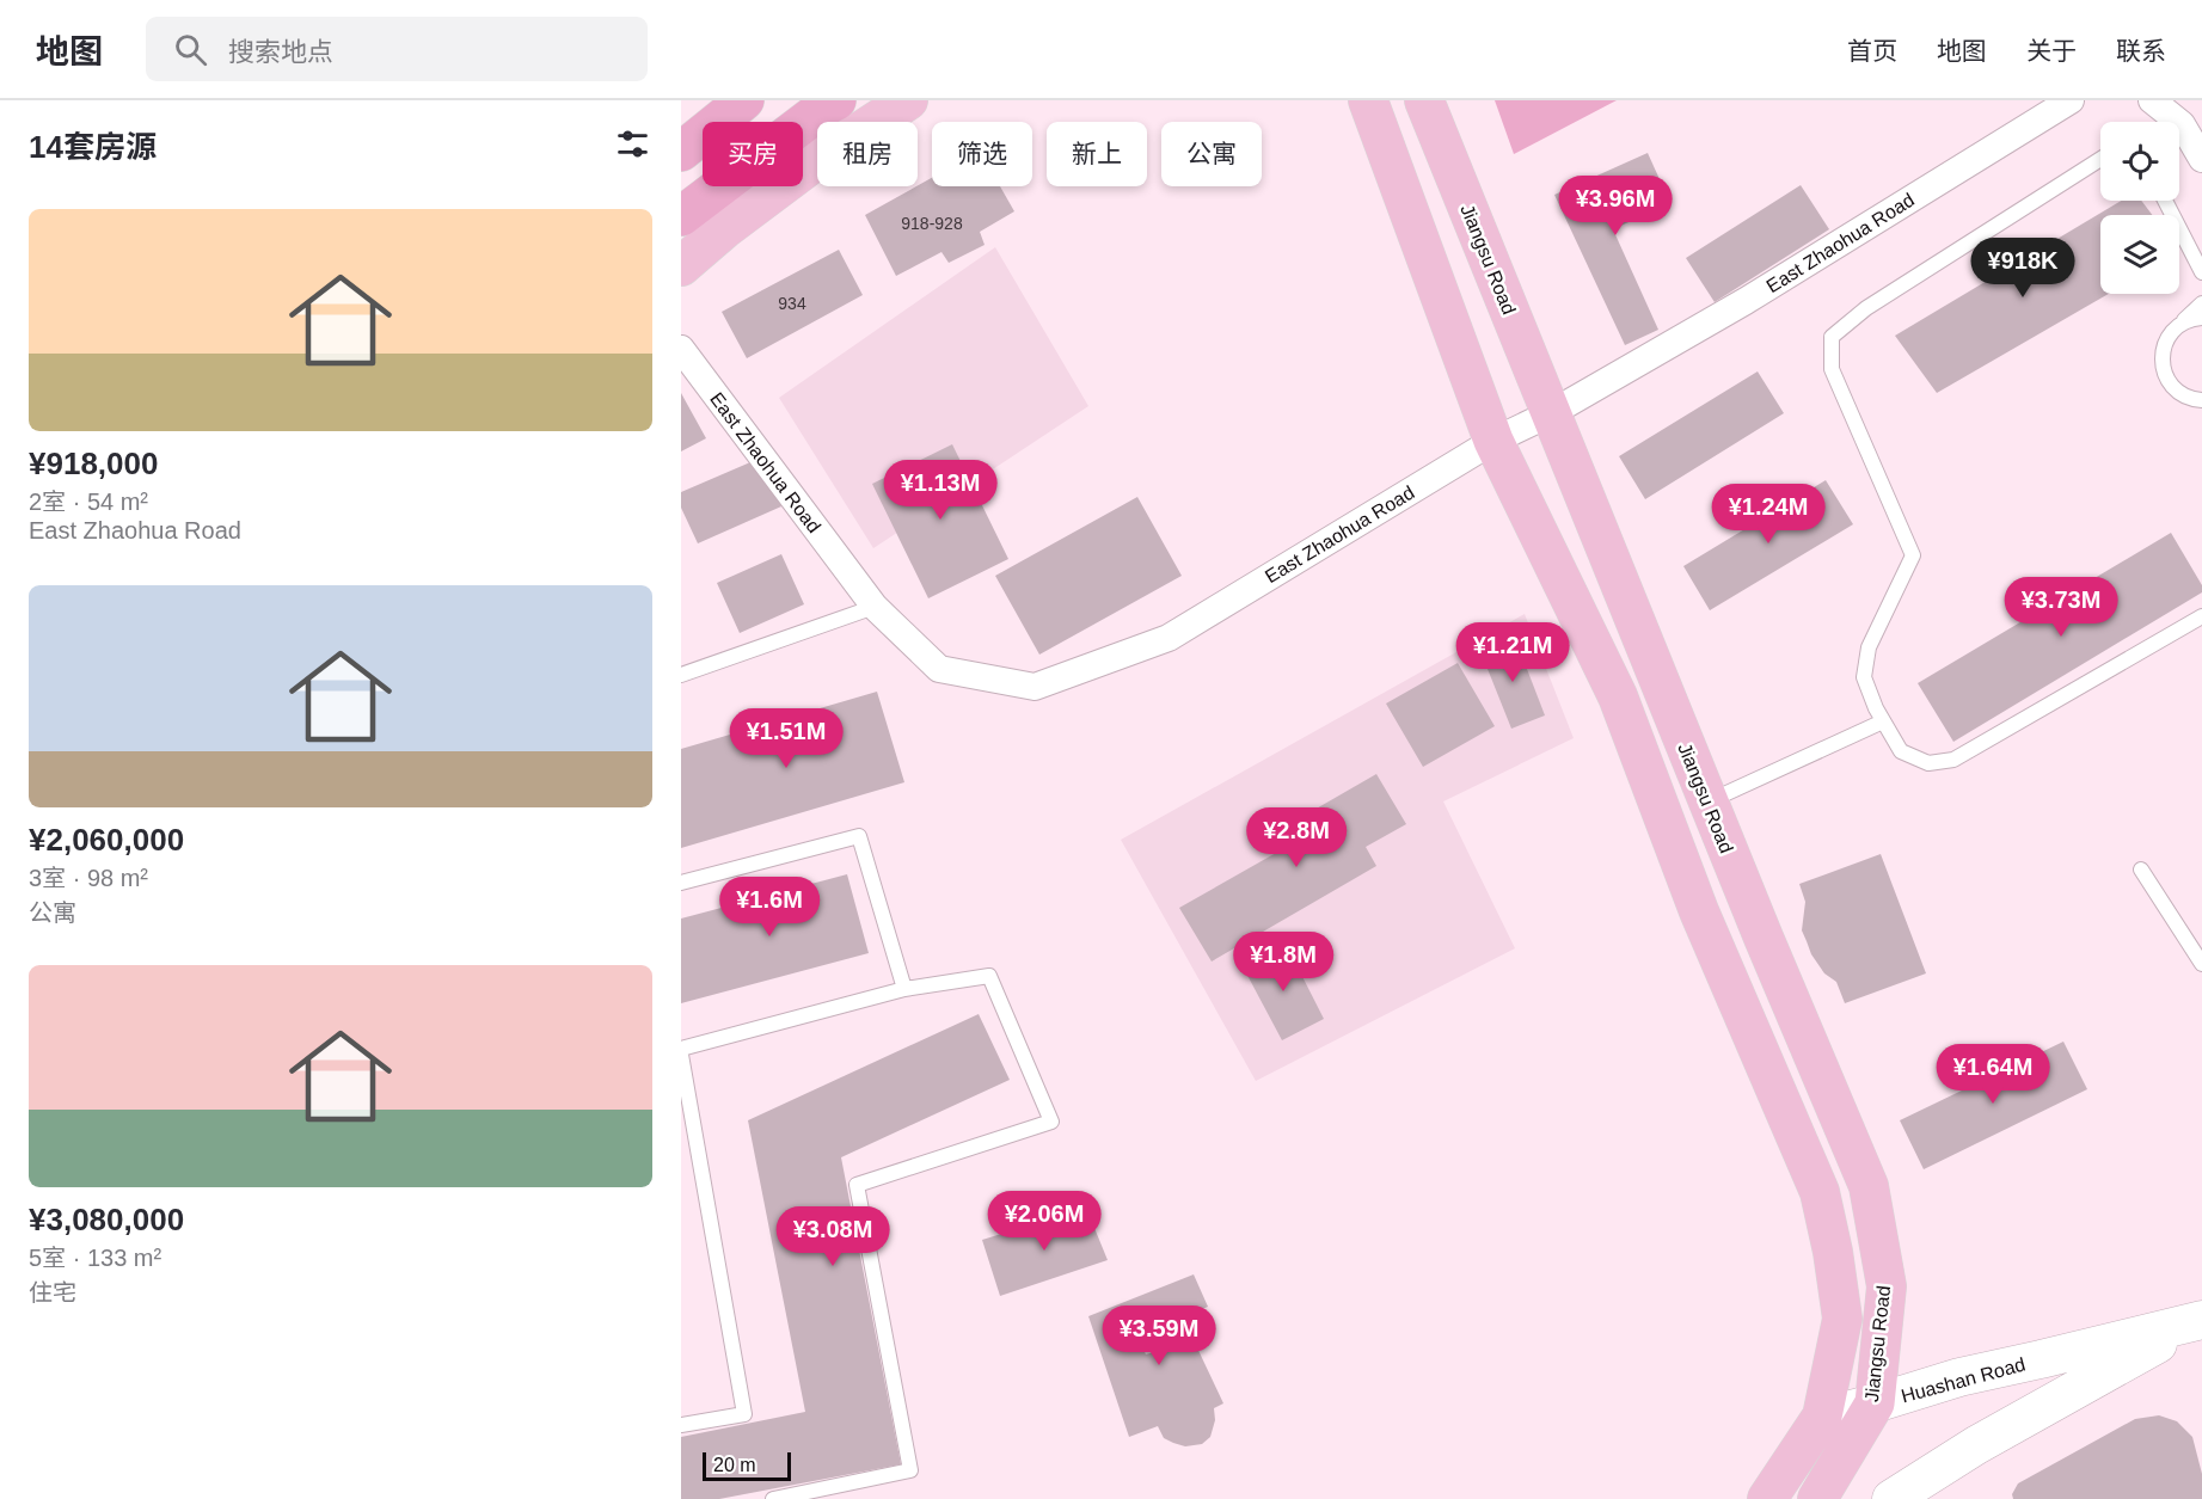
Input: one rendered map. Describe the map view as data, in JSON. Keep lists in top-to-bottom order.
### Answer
{
  "streets": {
    "main road": ["Jiangsu Road", "Huashan Road"],
    "street": ["East Zhaohua Road"]
  },
  "crossings": [
    ["East Zhaohua Road", "Jiangsu Road"],
    ["Jiangsu Road", "Huashan Road"]
  ],
  "house_numbers": ["918-928", "934"],
  "scale_bar": "20 m",
  "page": {
    "header": "地图",
    "search": "搜索地点",
    "nav": [
      "首页",
      "地图",
      "关于",
      "联系"
    ],
    "heading": "14套房源",
    "chip": [
      "买房",
      "租房",
      "筛选",
      "新上",
      "公寓"
    ],
    "price": [
      "¥3.96M",
      "¥918K",
      "¥1.13M",
      "¥1.24M",
      "¥3.73M",
      "¥1.21M",
      "¥1.51M",
      "¥2.8M",
      "¥1.6M",
      "¥1.8M",
      "¥1.64M",
      "¥2.06M",
      "¥3.08M",
      "¥3.59M"
    ],
    "list": [
      {
        "name": "¥918,000",
        "note": "2室 · 54 m² · East Zhaohua Road"
      },
      {
        "name": "¥2,060,000",
        "note": "3室 · 98 m² · 公寓"
      },
      {
        "name": "¥3,080,000",
        "note": "5室 · 133 m² · 住宅"
      }
    ],
    "scale": "20 m"
  }
}
